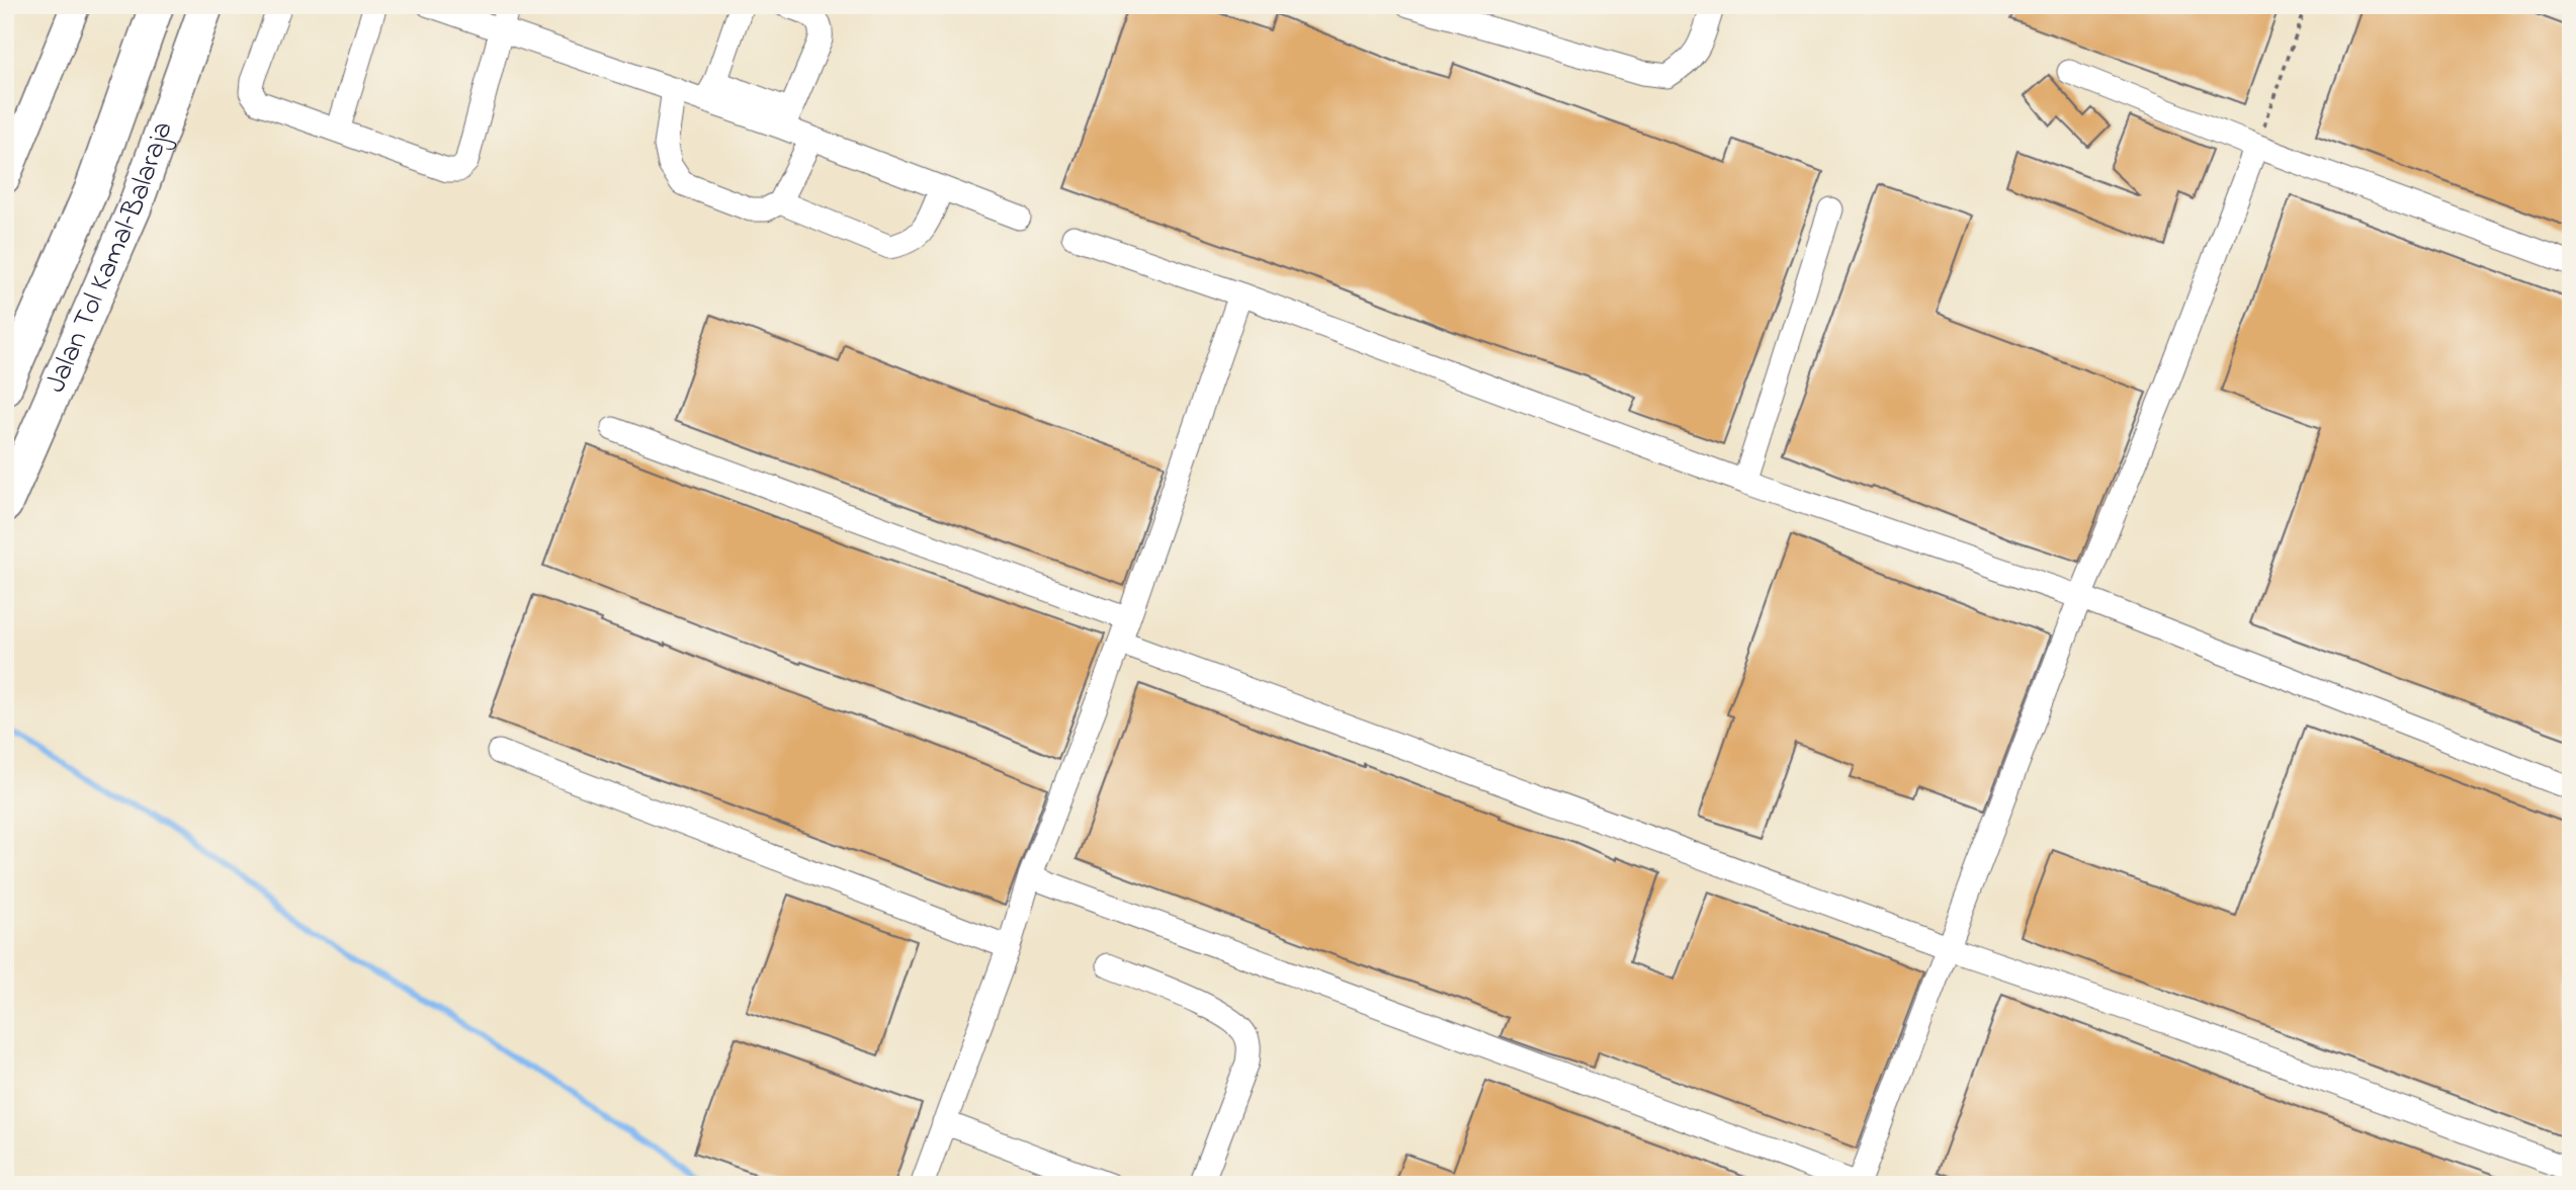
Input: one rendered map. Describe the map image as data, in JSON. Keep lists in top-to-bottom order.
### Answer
{
  "streets": {
    "highway": ["Jalan Tol Kamal–Balaraja"]
  }
}
